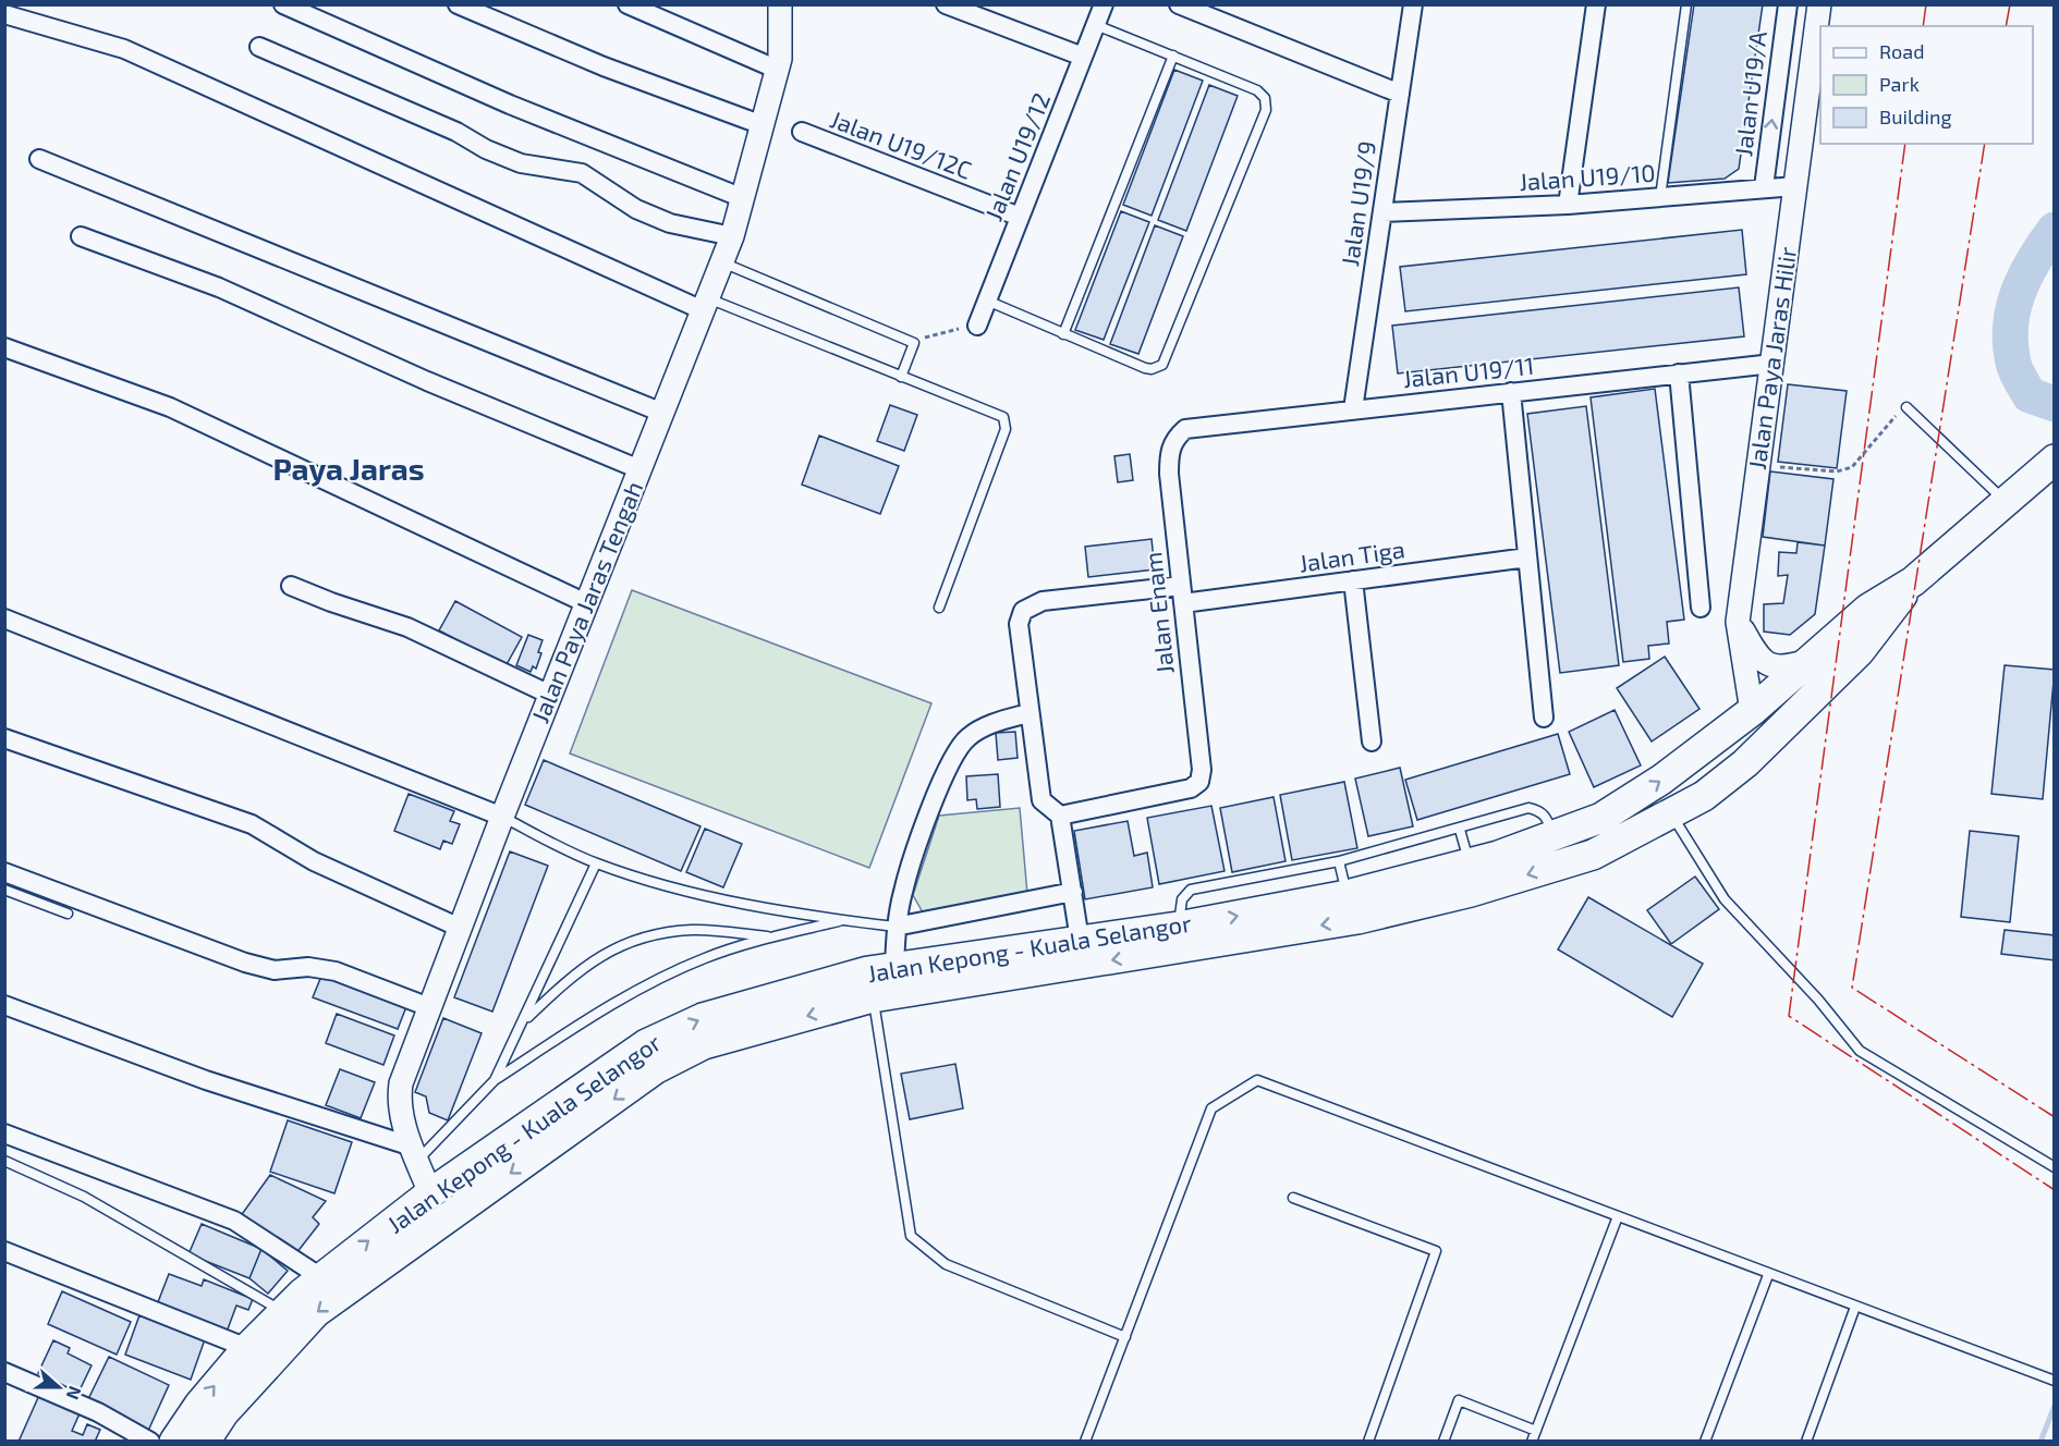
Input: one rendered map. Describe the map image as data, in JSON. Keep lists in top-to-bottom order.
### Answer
{
  "streets": {
    "highway": ["Jalan Kepong - Kuala Selangor"],
    "street": [
      "Jalan U19/A",
      "Jalan U19/12C",
      "Jalan U19/12",
      "Jalan U19/10",
      "Jalan U19/9",
      "Jalan Paya Jaras Hilir",
      "Jalan U19/11",
      "Jalan Tiga",
      "Jalan Paya Jaras Tengah",
      "Jalan Enam"
    ]
  },
  "crossings": [
    ["Jalan U19/A", "Jalan U19/10"],
    ["Jalan U19/12C", "Jalan U19/12"],
    ["Jalan U19/10", "Jalan U19/9"],
    ["Jalan U19/10", "Jalan Paya Jaras Hilir"],
    ["Jalan U19/9", "Jalan U19/11"],
    ["Jalan Paya Jaras Hilir", "Jalan U19/11"],
    ["Jalan Paya Jaras Hilir", "Jalan Kepong - Kuala Selangor"],
    ["Jalan U19/11", "Jalan Enam"],
    ["Jalan Tiga", "Jalan Enam"],
    ["Jalan Paya Jaras Tengah", "Jalan Kepong - Kuala Selangor"]
  ],
  "one_way": ["Jalan U19/A"],
  "districts": ["Paya Jaras"],
  "legend": ["Road", "Park", "Building"],
  "north": "right"
}
